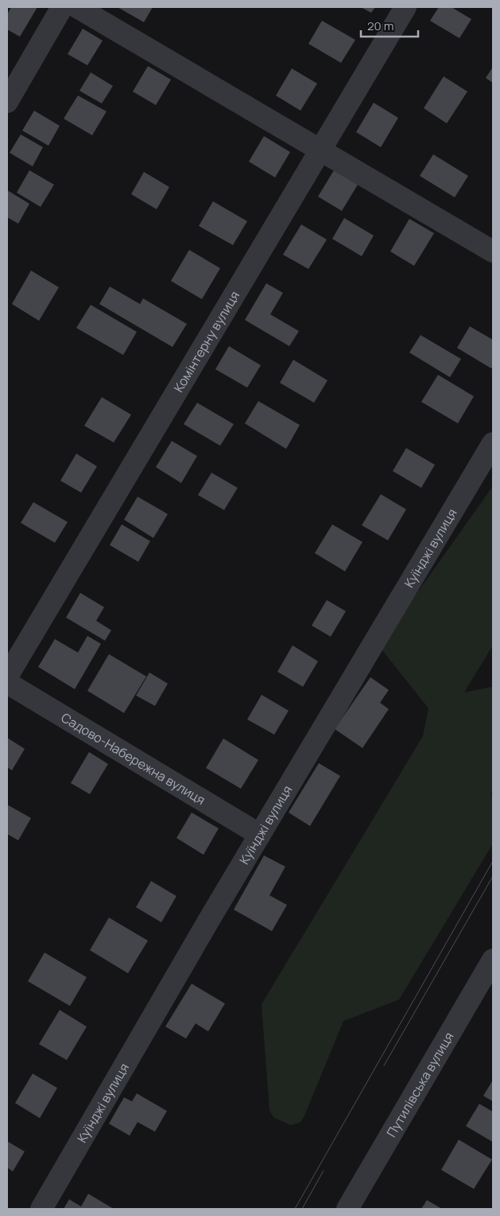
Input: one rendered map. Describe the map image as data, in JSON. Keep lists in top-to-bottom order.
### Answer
{
  "streets": {
    "street": [
      "Комінтерну вулиця",
      "Куїнджі вулиця",
      "Садово-Набережна вулиця",
      "Путилівська вулиця"
    ]
  },
  "crossings": [
    ["Куїнджі вулиця", "Садово-Набережна вулиця"]
  ],
  "scale_bar": "20 m"
}
